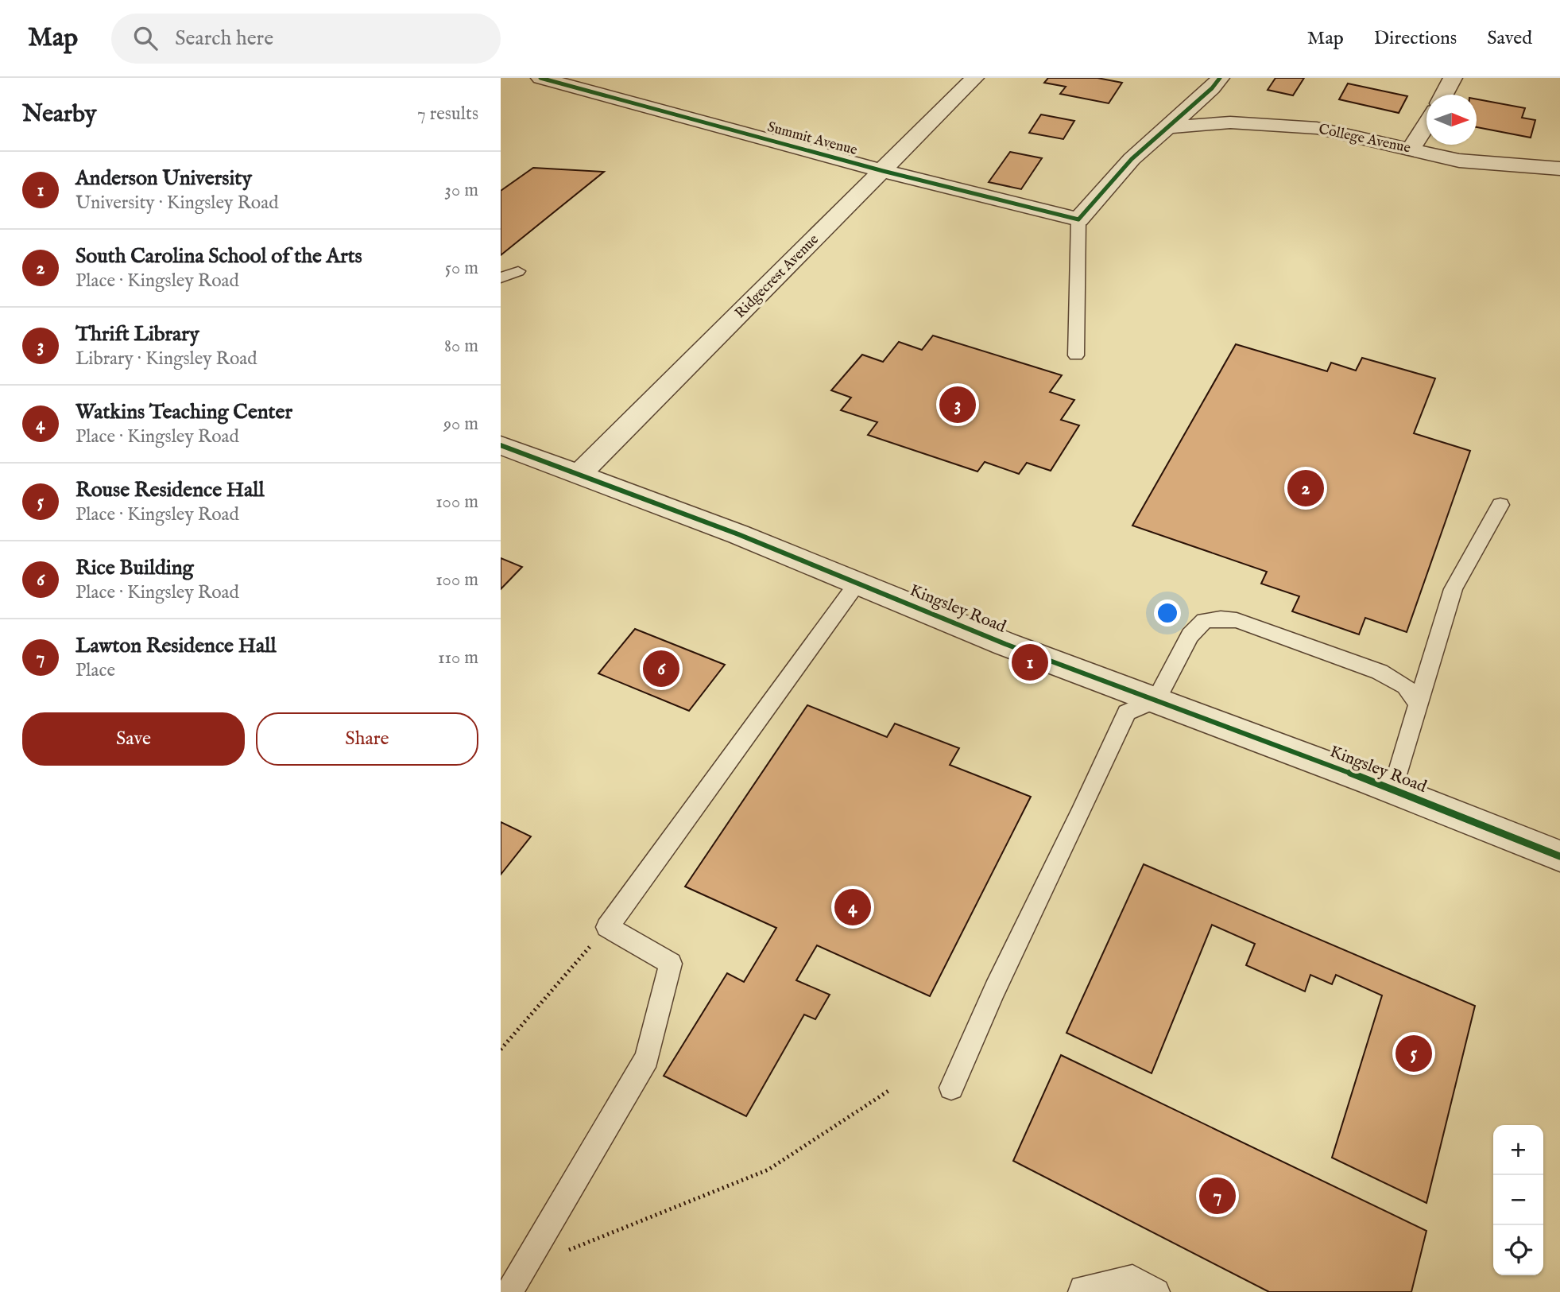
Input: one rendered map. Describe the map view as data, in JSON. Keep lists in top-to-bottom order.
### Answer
{
  "streets": {
    "street": [
      "Summit Avenue",
      "College Avenue",
      "Ridgecrest Avenue",
      "Kingsley Road"
    ]
  },
  "crossings": [
    ["Summit Avenue", "Ridgecrest Avenue"],
    ["Ridgecrest Avenue", "Kingsley Road"]
  ],
  "north": "right",
  "page": {
    "header": "Map",
    "search": "Search here",
    "nav": ["Map", "Directions", "Saved"],
    "heading": ["Nearby", "7 results"],
    "list": [
      {
        "mark": "1",
        "name": "Anderson University",
        "note": "University · Kingsley Road",
        "value": "30 m"
      },
      {
        "mark": "2",
        "name": "South Carolina School of the Arts",
        "note": "Place · Kingsley Road",
        "value": "50 m"
      },
      {
        "mark": "3",
        "name": "Thrift Library",
        "note": "Library · Kingsley Road",
        "value": "80 m"
      },
      {
        "mark": "4",
        "name": "Watkins Teaching Center",
        "note": "Place · Kingsley Road",
        "value": "90 m"
      },
      {
        "mark": "5",
        "name": "Rouse Residence Hall",
        "note": "Place · Kingsley Road",
        "value": "100 m"
      },
      {
        "mark": "6",
        "name": "Rice Building",
        "note": "Place · Kingsley Road",
        "value": "100 m"
      },
      {
        "mark": "7",
        "name": "Lawton Residence Hall",
        "note": "Place",
        "value": "110 m"
      }
    ],
    "pins": [
      "3",
      "2",
      "1",
      "6",
      "4",
      "5",
      "7"
    ],
    "buttons": ["Save", "Share"],
    "map_buttons": ["+", "−"]
  }
}
